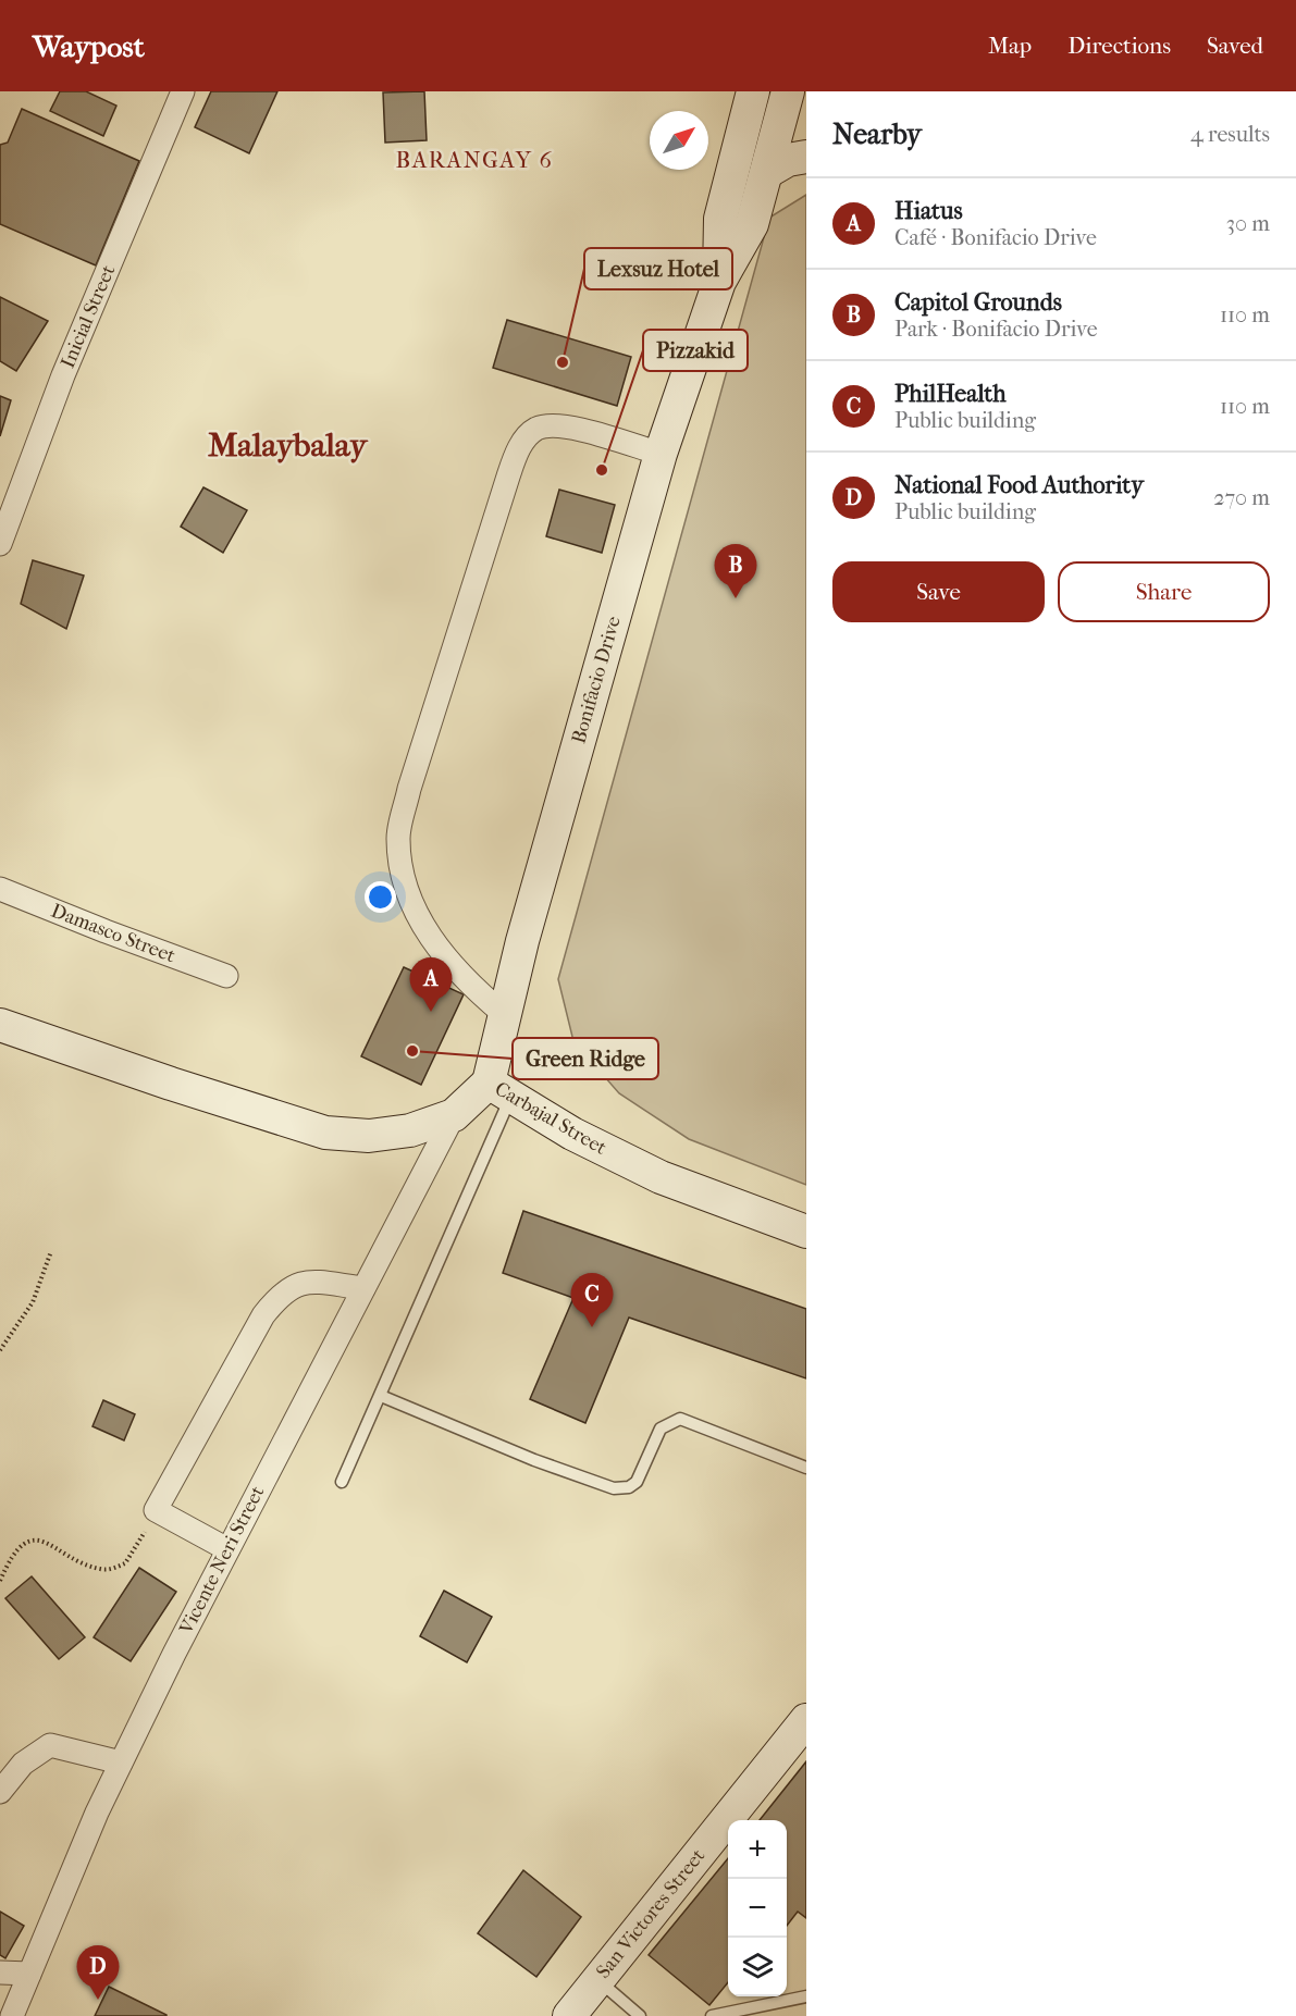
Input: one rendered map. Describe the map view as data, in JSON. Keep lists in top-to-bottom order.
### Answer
{
  "streets": {
    "main road": ["Bonifacio Drive", "Carbajal Street", "San Victores Street"],
    "street": ["Inicial Street", "Damasco Street", "Vicente Neri Street"]
  },
  "crossings": [
    ["Bonifacio Drive", "Carbajal Street"],
    ["Carbajal Street", "Vicente Neri Street"]
  ],
  "districts": ["BARANGAY 6", "Malaybalay"],
  "places": ["Lexsuz Hotel", "Pizzakid", "Green Ridge"],
  "north": "top right",
  "page": {
    "header": "Waypost",
    "nav": ["Map", "Directions", "Saved"],
    "heading": ["Nearby", "4 results"],
    "list": [
      {
        "mark": "A",
        "name": "Hiatus",
        "note": "Café · Bonifacio Drive",
        "value": "30 m"
      },
      {
        "mark": "B",
        "name": "Capitol Grounds",
        "note": "Park · Bonifacio Drive",
        "value": "110 m"
      },
      {
        "mark": "C",
        "name": "PhilHealth",
        "note": "Public building",
        "value": "110 m"
      },
      {
        "mark": "D",
        "name": "National Food Authority",
        "note": "Public building",
        "value": "270 m"
      }
    ],
    "buttons": ["Save", "Share"],
    "pins": [
      "B",
      "A",
      "C",
      "D"
    ],
    "map_buttons": ["+", "−"]
  }
}
